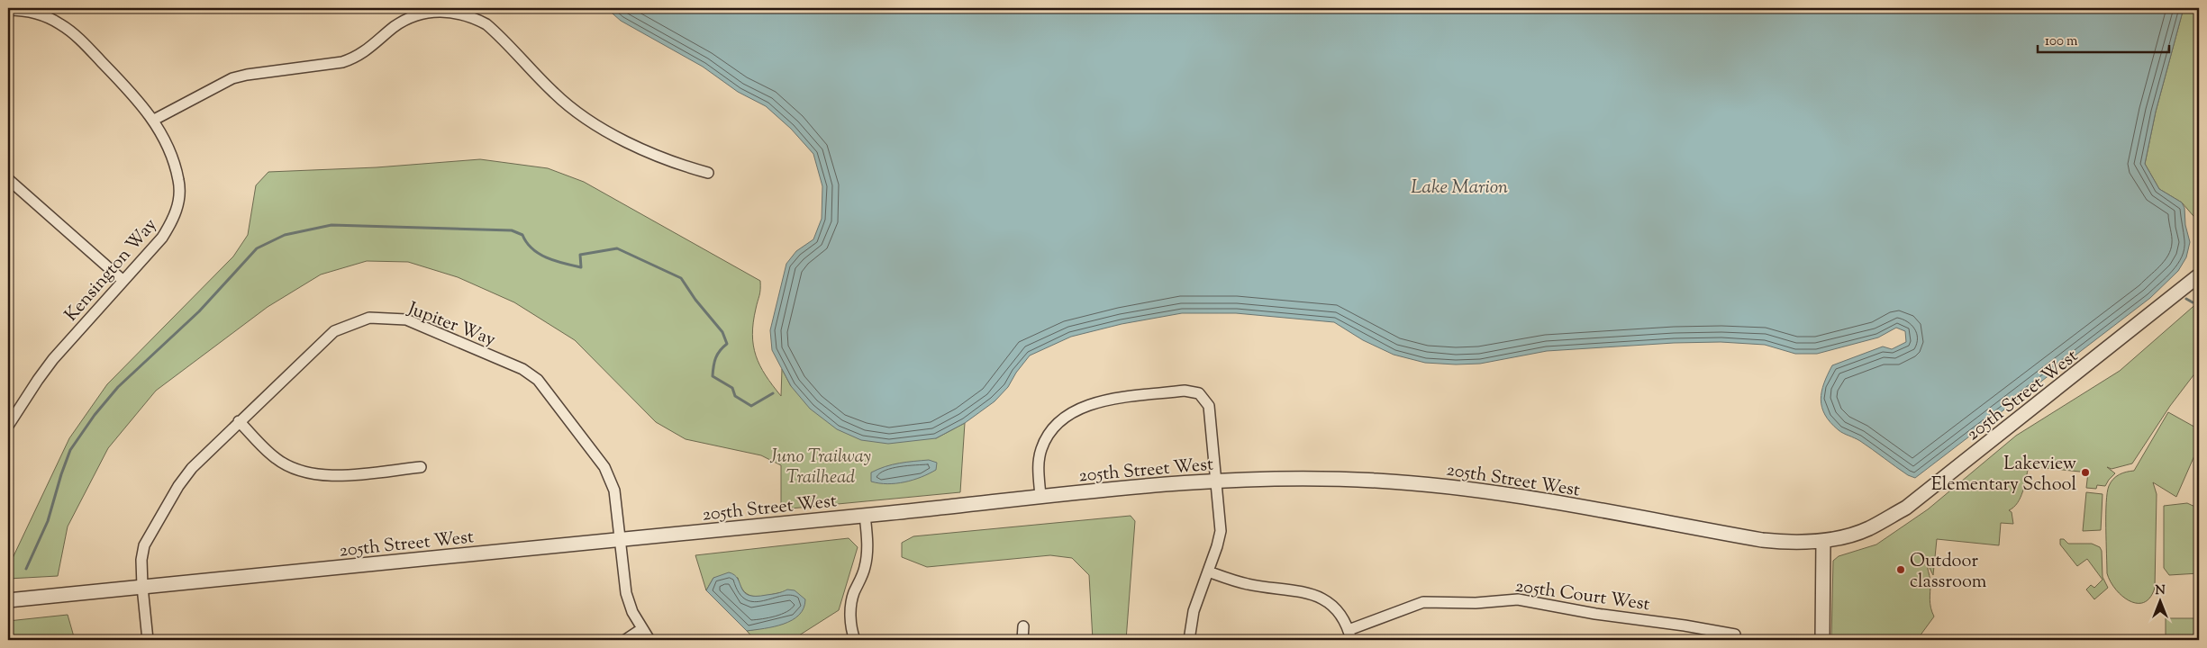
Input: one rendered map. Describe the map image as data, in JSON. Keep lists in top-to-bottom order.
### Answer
{
  "streets": {
    "street": [
      "Kensington Way",
      "Jupiter Way",
      "205th Street West",
      "205th Court West"
    ]
  },
  "crossings": [
    ["Jupiter Way", "205th Street West"]
  ],
  "water": ["Lake Marion"],
  "parks": ["Juno Trailway Trailhead"],
  "places": ["Lakeview Elementary School", "Outdoor classroom"],
  "scale_bar": "100 m",
  "north": "top"
}
